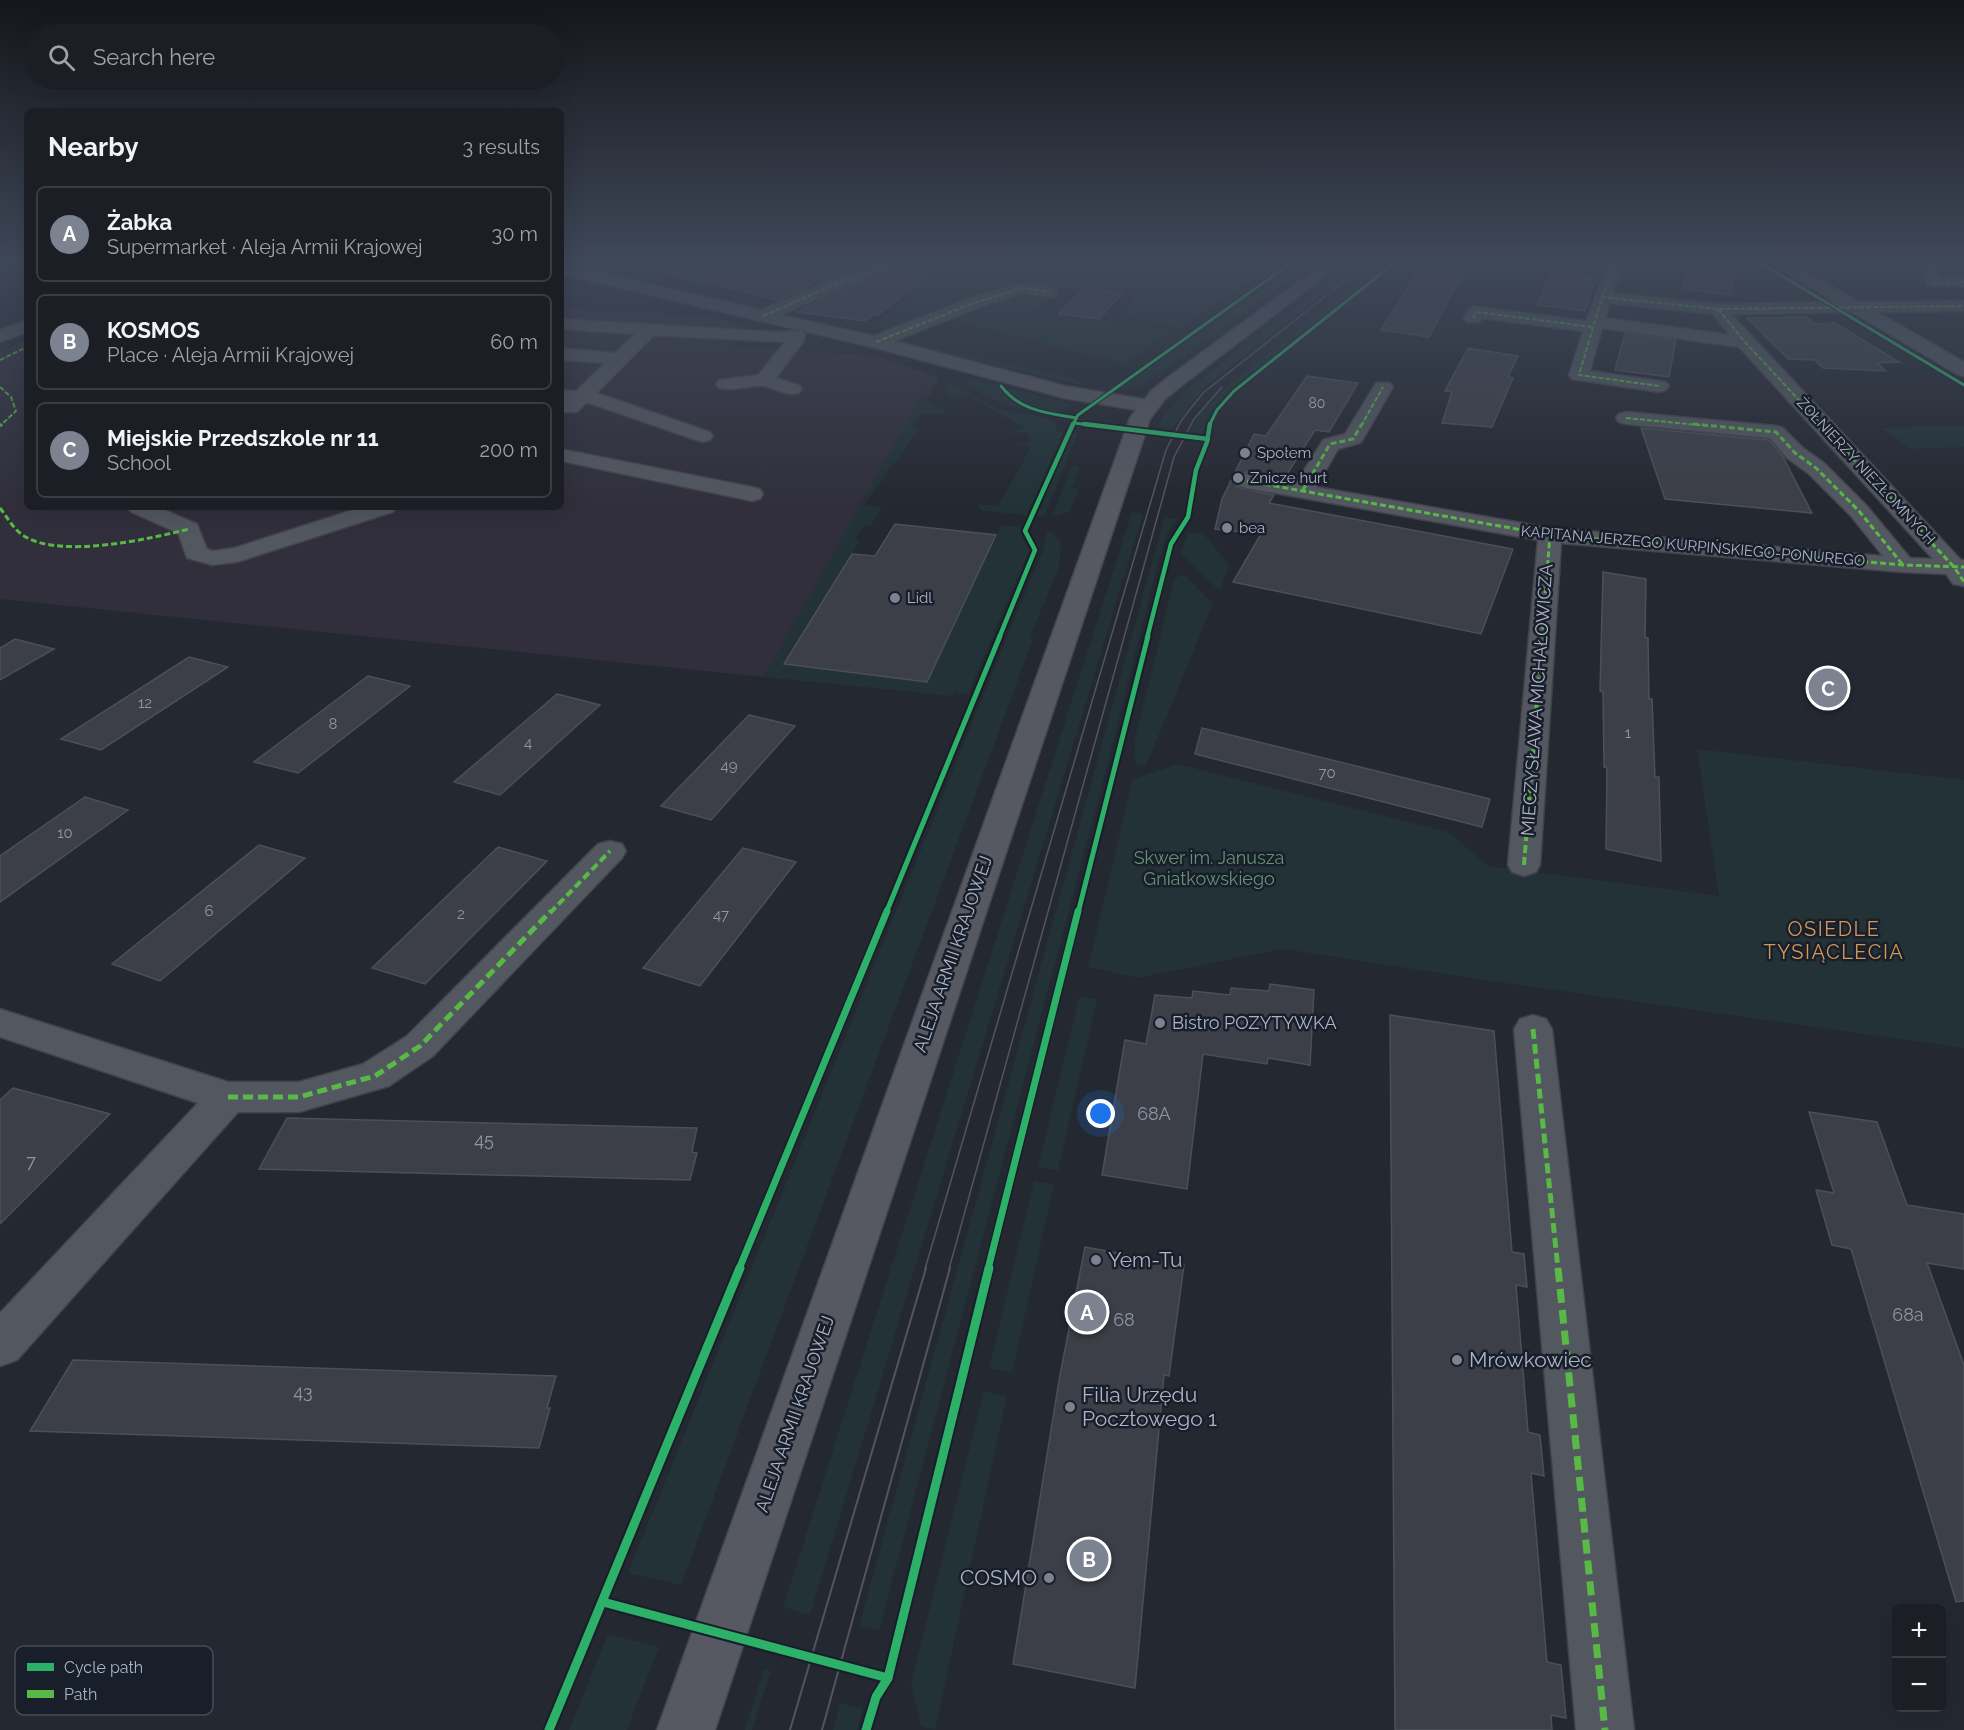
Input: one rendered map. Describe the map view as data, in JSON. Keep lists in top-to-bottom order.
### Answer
{
  "streets": {
    "main road": ["ALEJA ARMII KRAJOWEJ"],
    "street": ["ŻOŁNIERZY NIEZŁOMNYCH", "KAPITANA JERZEGO KURPIŃSKIEGO-PONUREGO", "MIECZYSŁAWA MICHAŁOWICZA"]
  },
  "crossings": [
    ["ŻOŁNIERZY NIEZŁOMNYCH", "KAPITANA JERZEGO KURPIŃSKIEGO-PONUREGO"],
    ["KAPITANA JERZEGO KURPIŃSKIEGO-PONUREGO", "MIECZYSŁAWA MICHAŁOWICZA"]
  ],
  "districts": ["OSIEDLE TYSIĄCLECIA"],
  "parks": ["Skwer im. Janusza Gniatkowskiego"],
  "places": [
    "Społem",
    "Znicze hurt",
    "bea",
    "Lidl",
    "Bistro POZYTYWKA",
    "Yem-Tu",
    "Mrówkowiec",
    "Filia Urzędu Pocztowego 1",
    "COSMO"
  ],
  "house_numbers": [
    "80",
    "12",
    "8",
    "1",
    "4",
    "49",
    "70",
    "10",
    "6",
    "2",
    "47",
    "68A",
    "45",
    "7",
    "68a",
    "68",
    "43"
  ],
  "legend": ["Cycle path", "Path"],
  "page": {
    "search": "Search here",
    "heading": ["Nearby", "3 results"],
    "list": [
      {
        "mark": "A",
        "name": "Żabka",
        "note": "Supermarket · Aleja Armii Krajowej",
        "value": "30 m"
      },
      {
        "mark": "B",
        "name": "KOSMOS",
        "note": "Place · Aleja Armii Krajowej",
        "value": "60 m"
      },
      {
        "mark": "C",
        "name": "Miejskie Przedszkole nr 11",
        "note": "School",
        "value": "200 m"
      }
    ],
    "pins": ["C", "A", "B"],
    "map_buttons": ["+", "−"]
  }
}
